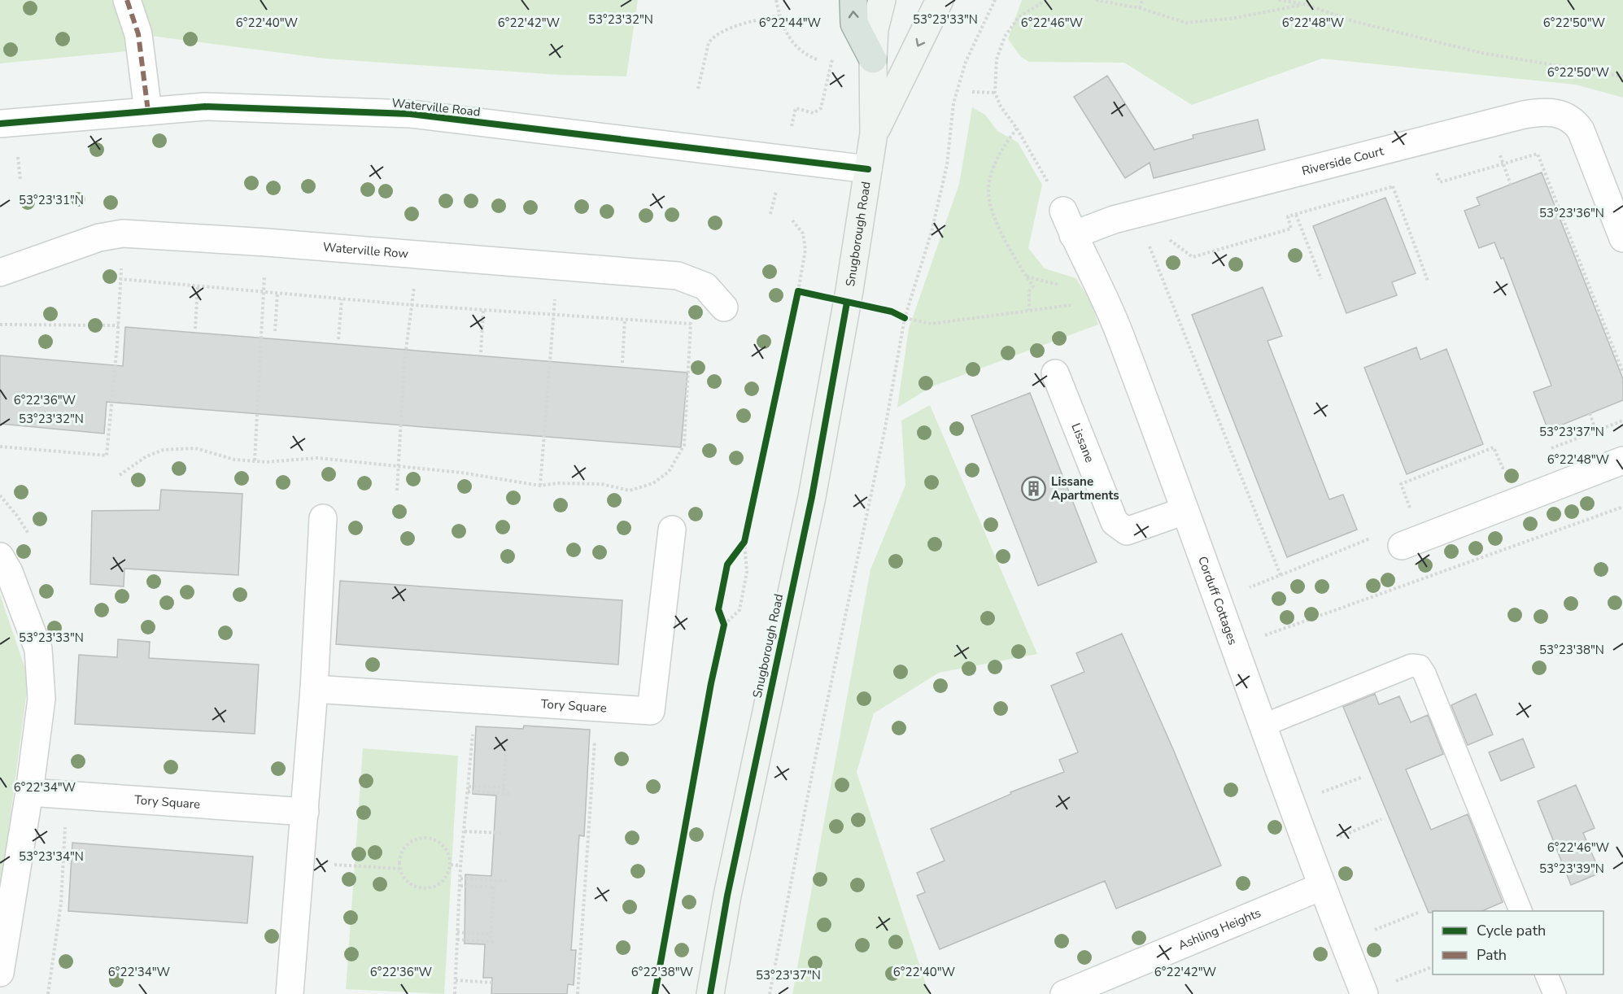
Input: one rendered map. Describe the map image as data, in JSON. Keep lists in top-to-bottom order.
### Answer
{
  "streets": {
    "main road": ["Snugborough Road"],
    "street": [
      "Waterville Road",
      "Riverside Court",
      "Waterville Row",
      "Lissane",
      "Corduff Cottages",
      "Tory Square",
      "Ashling Heights"
    ]
  },
  "crossings": [
    ["Waterville Road", "Snugborough Road"],
    ["Riverside Court", "Corduff Cottages"],
    ["Lissane", "Corduff Cottages"],
    ["Corduff Cottages", "Ashling Heights"]
  ],
  "places": {
    "building": ["Lissane Apartments"]
  },
  "legend": ["Cycle path", "Path"],
  "coordinates": [
    "53°23'32\"N",
    "53°23'33\"N",
    "6°22'50\"W",
    "6°22'40\"W",
    "6°22'44\"W",
    "6°22'46\"W",
    "6°22'42\"W",
    "6°22'48\"W",
    "53°23'31\"N",
    "53°23'36\"N",
    "6°22'36\"W",
    "53°23'37\"N",
    "53°23'38\"N",
    "6°22'34\"W",
    "53°23'34\"N",
    "53°23'39\"N",
    "6°22'38\"W"
  ]
}
